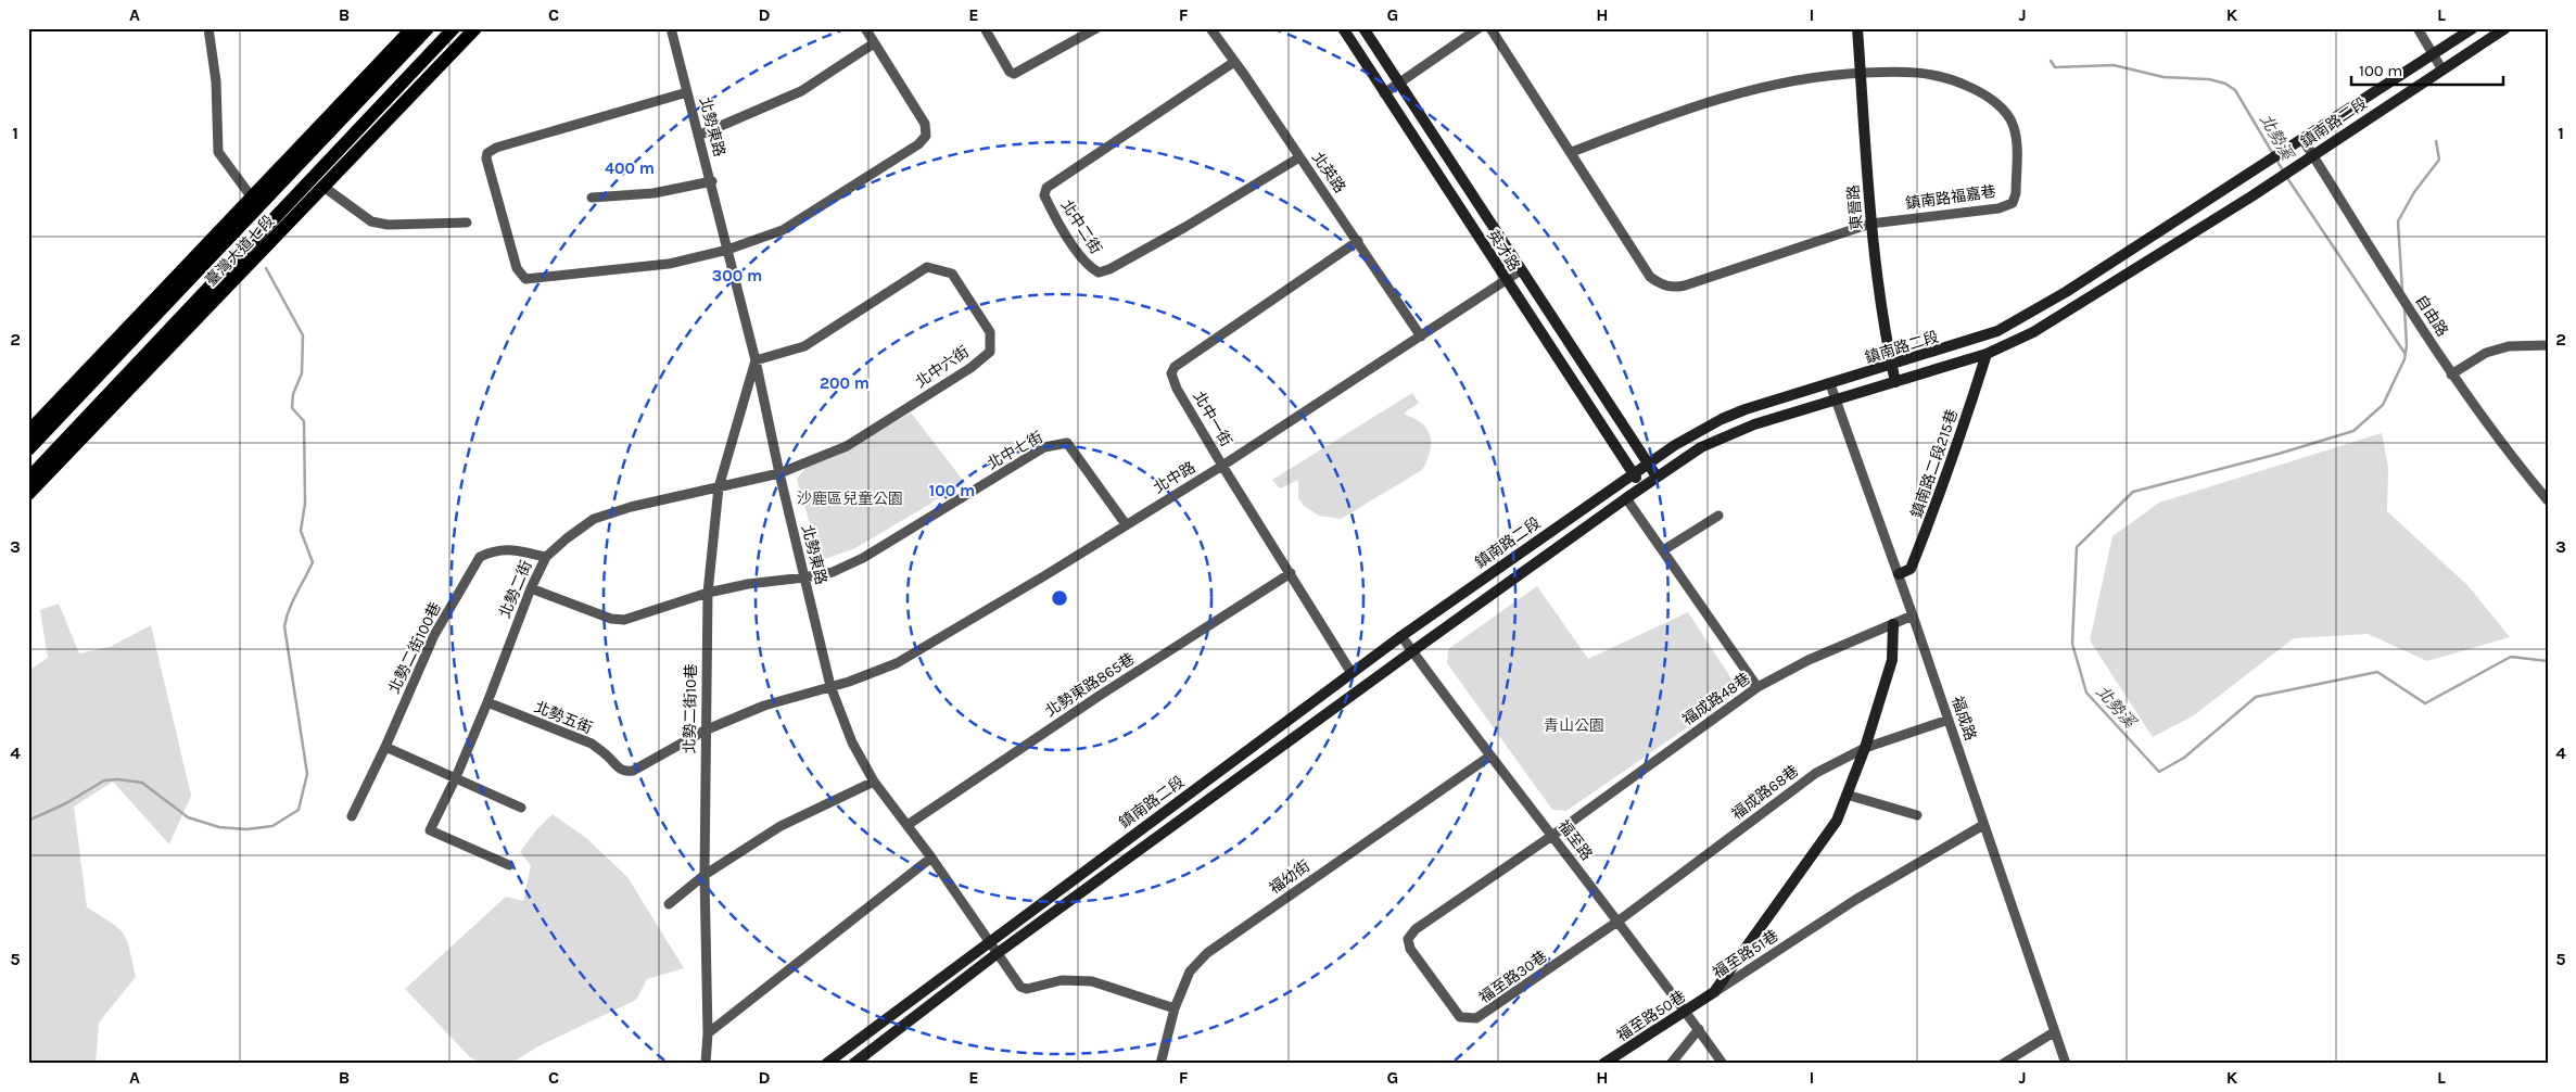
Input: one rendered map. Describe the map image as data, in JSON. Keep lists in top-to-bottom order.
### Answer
{
  "streets": {
    "main road": ["臺灣大道七段"],
    "street": [
      "鎮南路二段",
      "北勢東路",
      "北英路",
      "鎮南路福嘉巷",
      "東晉路",
      "北中二街",
      "英才路",
      "自由路",
      "北中六街",
      "北中一街",
      "北中七街",
      "鎮南路二段215巷",
      "北中路",
      "北勢二街",
      "北勢二街100巷",
      "北勢東路865巷",
      "福成路48巷",
      "北勢二街10巷",
      "北勢五街",
      "福成路",
      "福成路68巷",
      "福至路",
      "福幼街",
      "福至路51巷",
      "福至路30巷",
      "福至路50巷"
    ]
  },
  "crossings": [
    ["鎮南路二段", "北勢東路"],
    ["鎮南路二段", "東晉路"],
    ["鎮南路二段", "英才路"],
    ["鎮南路二段", "自由路"],
    ["鎮南路二段", "北中一街"],
    ["鎮南路二段", "鎮南路二段215巷"],
    ["鎮南路二段", "福成路"],
    ["鎮南路二段", "福至路"],
    ["北勢東路", "北中六街"],
    ["北勢東路", "北中七街"],
    ["北勢東路", "北中路"],
    ["北勢東路", "北勢二街"],
    ["北勢東路", "北勢東路865巷"],
    ["北勢東路", "北勢二街10巷"],
    ["北勢東路", "北勢五街"],
    ["北勢東路", "福幼街"],
    ["北英路", "北中二街"],
    ["北英路", "北中一街"],
    ["北英路", "北中路"],
    ["鎮南路福嘉巷", "東晉路"],
    ["英才路", "北中路"],
    ["北中六街", "北勢二街"],
    ["北中六街", "北勢二街10巷"],
    ["北中一街", "北中路"],
    ["北中一街", "北勢東路865巷"],
    ["北中七街", "北中路"],
    ["鎮南路二段215巷", "福成路"],
    ["北中路", "北勢五街"],
    ["北勢二街", "北勢二街100巷"],
    ["北勢二街", "北勢二街10巷"],
    ["北勢二街", "北勢五街"],
    ["福成路48巷", "福成路"],
    ["福成路48巷", "福至路"],
    ["福成路48巷", "福至路51巷"],
    ["福成路48巷", "福至路30巷"],
    ["北勢二街10巷", "北勢五街"],
    ["福成路", "福成路68巷"],
    ["福成路", "福至路51巷"],
    ["福成路68巷", "福至路"],
    ["福成路68巷", "福至路51巷"],
    ["福成路68巷", "福至路30巷"],
    ["福至路", "福幼街"],
    ["福至路", "福至路30巷"],
    ["福至路", "福至路50巷"],
    ["福至路51巷", "福至路50巷"]
  ],
  "water": ["北勢溪"],
  "parks": ["沙鹿區兒童公園", "青山公園"],
  "scale_bar": "100 m",
  "grid": {
    "columns": [
      "A",
      "B",
      "C",
      "D",
      "E",
      "F",
      "G",
      "H",
      "I",
      "J",
      "K",
      "L"
    ],
    "rows": [
      "1",
      "2",
      "3",
      "4",
      "5"
    ]
  },
  "rings": [
    "400 m",
    "300 m",
    "200 m",
    "100 m"
  ]
}
